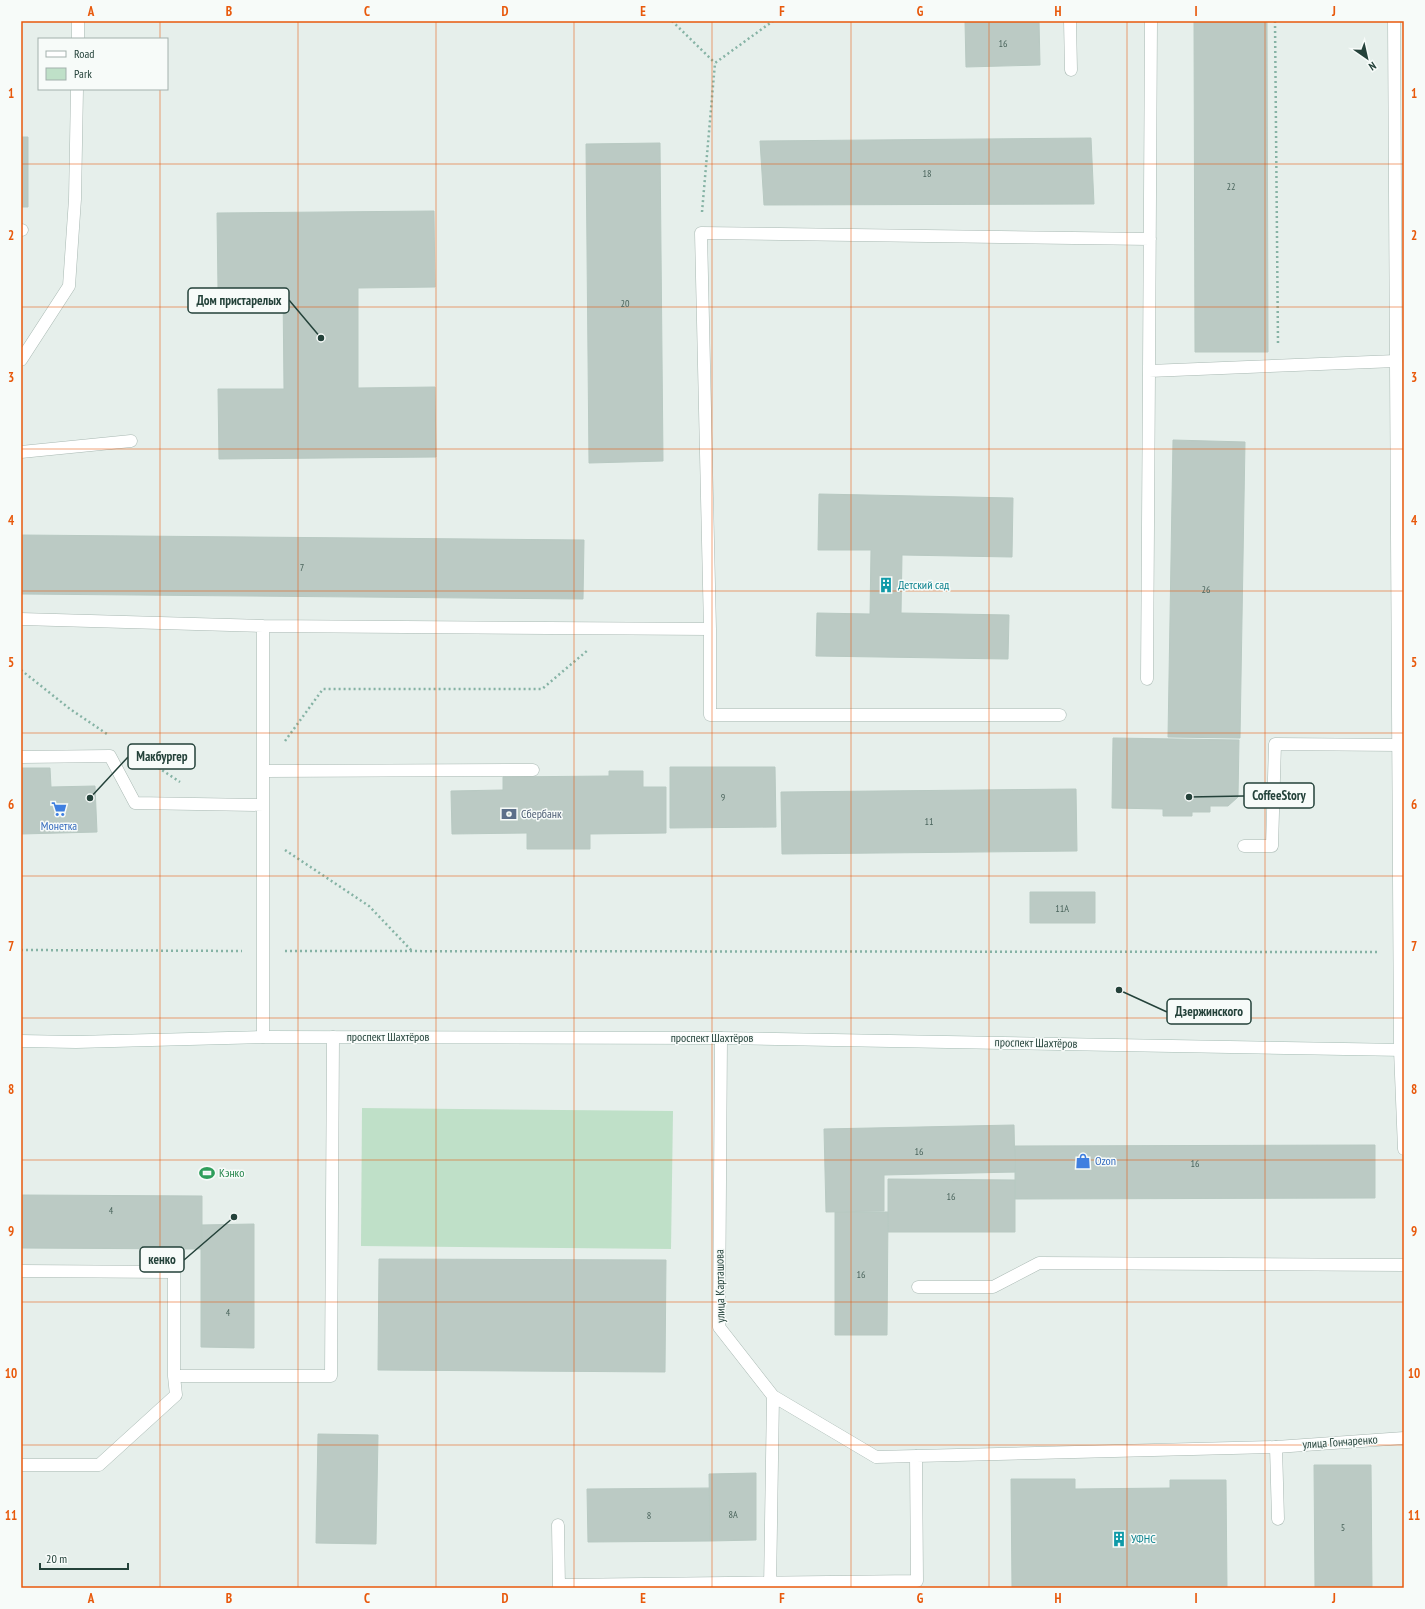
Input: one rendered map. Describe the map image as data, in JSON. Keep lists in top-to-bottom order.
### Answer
{
  "streets": {
    "main road": ["проспект Шахтёров", "улица Карташова", "улица Гончаренко"]
  },
  "crossings": [
    ["проспект Шахтёров", "улица Карташова"],
    ["улица Карташова", "улица Гончаренко"]
  ],
  "places": {
    "other": [
      "Дом пристарелых",
      "CoffeeStory",
      "Макбургер",
      "Дзержинского",
      "кенко"
    ],
    "building": ["Детский сад", "УФНС"],
    "supermarket": ["Монетка"],
    "bank": ["Сбербанк"],
    "shop": ["Ozon"],
    "sports": ["Кэнко"]
  },
  "house_numbers": [
    "16",
    "18",
    "22",
    "20",
    "7",
    "26",
    "9",
    "11",
    "11А",
    "16",
    "16",
    "16",
    "4",
    "16",
    "4",
    "8А",
    "8",
    "5"
  ],
  "legend": ["Road", "Park"],
  "scale_bar": "20 m",
  "north": "bottom right",
  "grid": {
    "columns": [
      "A",
      "B",
      "C",
      "D",
      "E",
      "F",
      "G",
      "H",
      "I",
      "J"
    ],
    "rows": [
      "1",
      "2",
      "3",
      "4",
      "5",
      "6",
      "7",
      "8",
      "9",
      "10",
      "11"
    ]
  }
}
